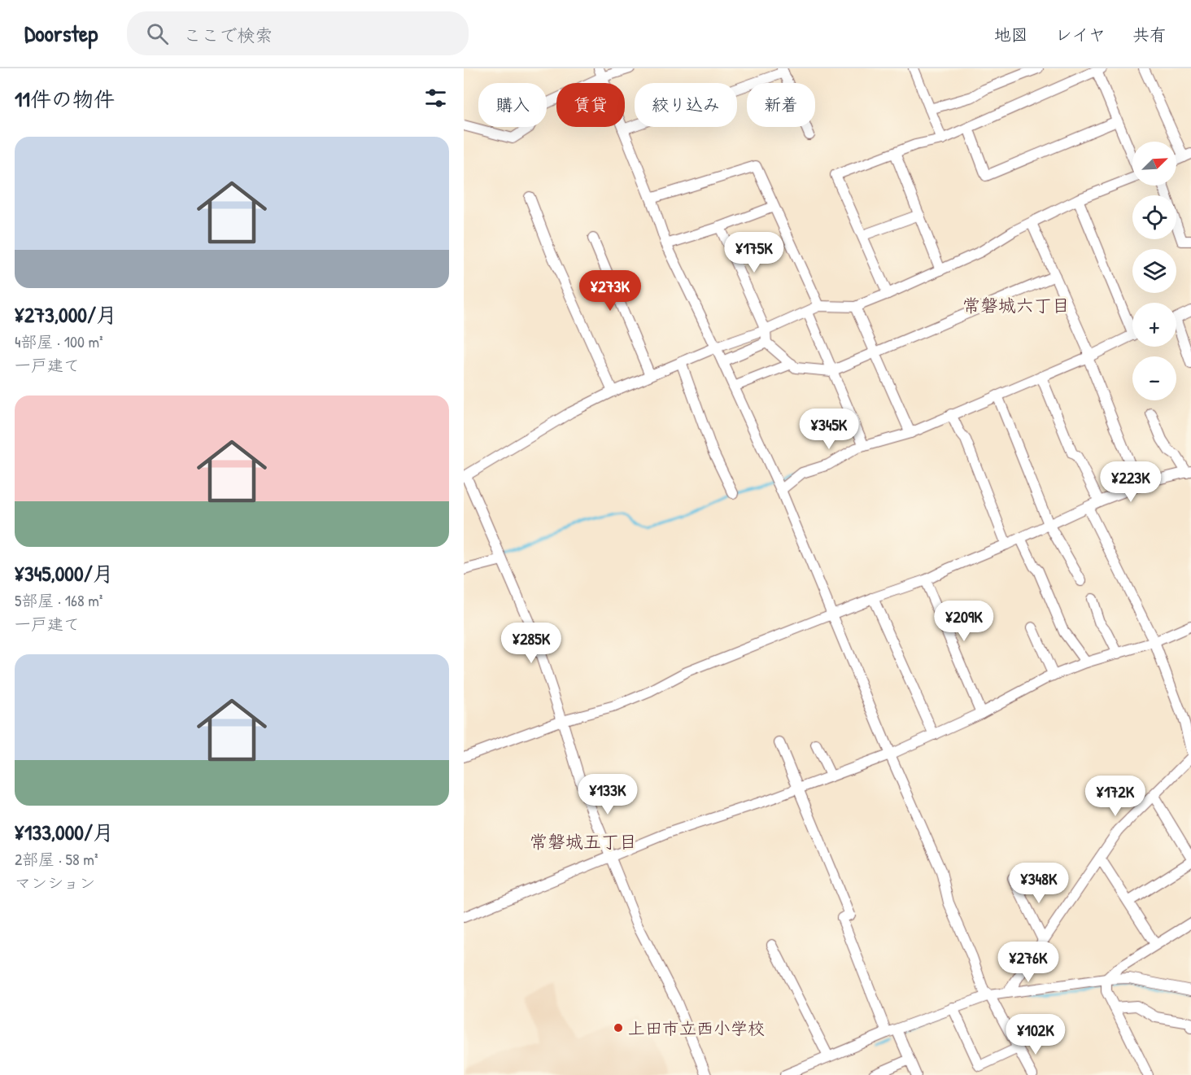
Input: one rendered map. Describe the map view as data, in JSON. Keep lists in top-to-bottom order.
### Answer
{
  "districts": ["常磐城六丁目", "常磐城五丁目"],
  "places": ["上田市立西小学校"],
  "north": "top right",
  "page": {
    "header": "Doorstep",
    "search": "ここで検索",
    "nav": ["地図", "レイヤ", "共有"],
    "heading": "11件の物件",
    "chip": [
      "購入",
      "賃貸",
      "絞り込み",
      "新着"
    ],
    "list": [
      {
        "name": "¥273,000/月",
        "note": "4部屋 · 100 m² · 一戸建て"
      },
      {
        "name": "¥345,000/月",
        "note": "5部屋 · 168 m² · 一戸建て"
      },
      {
        "name": "¥133,000/月",
        "note": "2部屋 · 58 m² · マンション"
      }
    ],
    "map_buttons": ["+", "−"],
    "price": [
      "¥175K",
      "¥273K",
      "¥345K",
      "¥223K",
      "¥209K",
      "¥285K",
      "¥133K",
      "¥172K",
      "¥348K",
      "¥276K",
      "¥102K"
    ]
  }
}
